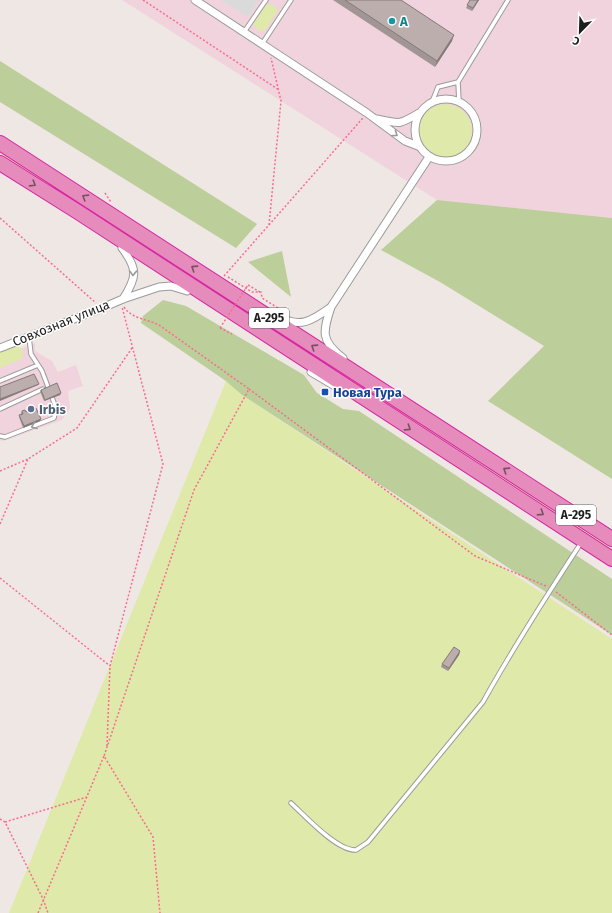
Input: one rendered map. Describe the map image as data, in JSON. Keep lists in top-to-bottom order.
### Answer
{
  "streets": {
    "highway": ["А-295"],
    "street": ["Совхозная улица"]
  },
  "crossings": [
    ["А-295", "Совхозная улица"]
  ],
  "places": {
    "other": ["А", "Irbis"],
    "transit": ["Новая Тура"]
  },
  "north": "bottom left"
}
